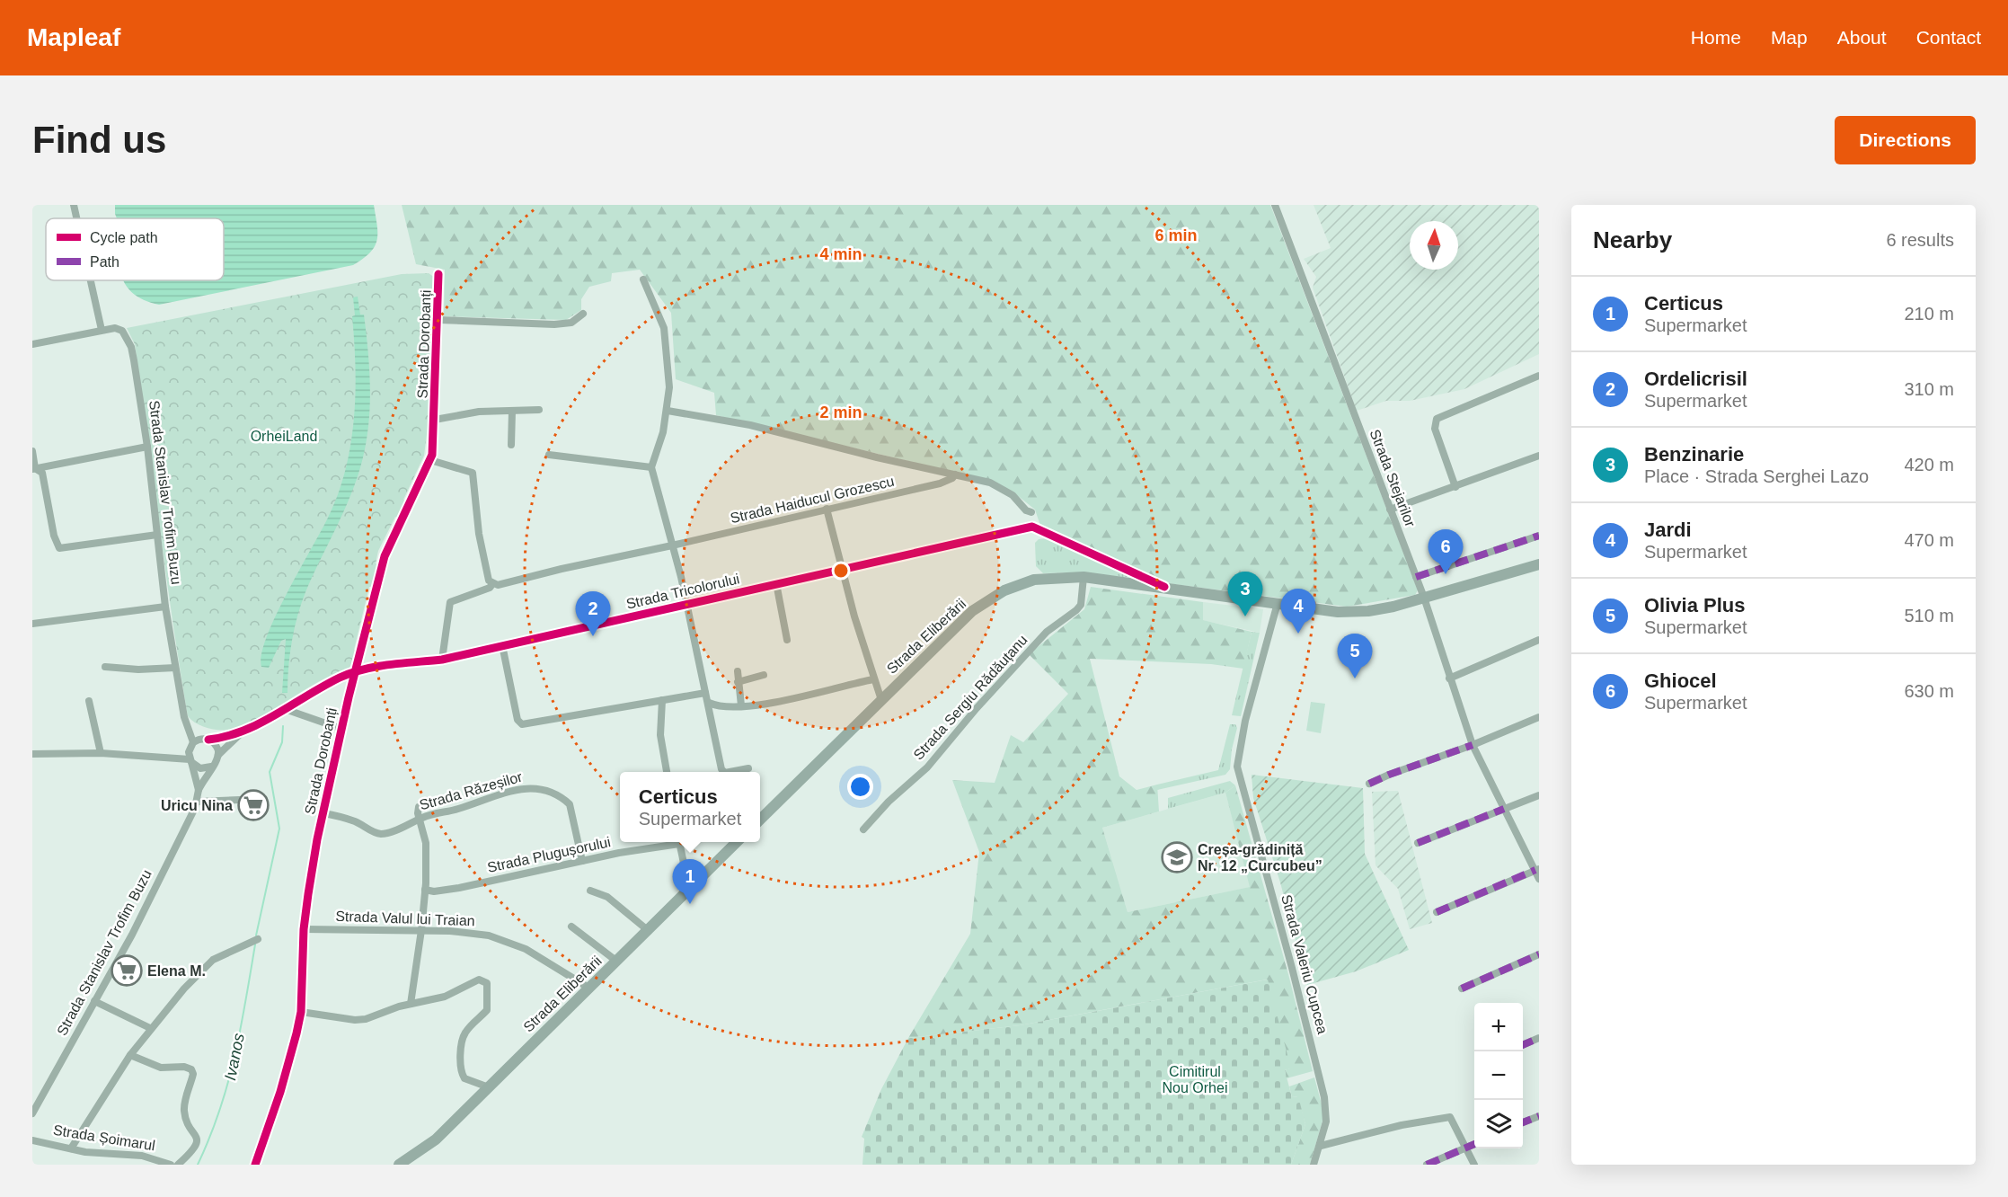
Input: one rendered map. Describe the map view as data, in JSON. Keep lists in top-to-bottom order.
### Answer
{
  "streets": {
    "street": [
      "Strada Dorobanți",
      "Strada Stejarilor",
      "Strada Stanislav Trofim Buzu",
      "Strada Haiducul Grozescu",
      "Strada Tricolorului",
      "Strada Eliberării",
      "Strada Sergiu Rădăuțanu",
      "Strada Răzeșilor",
      "Strada Plugușorului",
      "Strada Valul lui Traian",
      "Strada Valeriu Cupcea",
      "Strada Șoimarul"
    ]
  },
  "crossings": [
    ["Strada Dorobanți", "Strada Tricolorului"],
    ["Strada Dorobanți", "Strada Răzeșilor"],
    ["Strada Dorobanți", "Strada Valul lui Traian"],
    ["Strada Stejarilor", "Strada Eliberării"],
    ["Strada Stanislav Trofim Buzu", "Strada Tricolorului"],
    ["Strada Tricolorului", "Strada Eliberării"],
    ["Strada Eliberării", "Strada Sergiu Rădăuțanu"],
    ["Strada Eliberării", "Strada Plugușorului"],
    ["Strada Eliberării", "Strada Valul lui Traian"],
    ["Strada Eliberării", "Strada Valeriu Cupcea"],
    ["Strada Răzeșilor", "Strada Plugușorului"]
  ],
  "water": ["Ivanos"],
  "parks": ["OrheiLand", "Cimitirul Nou Orhei"],
  "places": {
    "supermarket": ["Uricu Nina", "Elena M."],
    "school or university": ["Creșa-grădiniță Nr. 12 „Curcubeu”"]
  },
  "legend": ["Cycle path", "Path"],
  "north": "top",
  "page": {
    "header": "Mapleaf",
    "nav": [
      "Home",
      "Map",
      "About",
      "Contact"
    ],
    "buttons": "Directions",
    "title": "Find us",
    "heading": ["Nearby", "6 results"],
    "list": [
      {
        "mark": "1",
        "name": "Certicus",
        "note": "Supermarket",
        "value": "210 m"
      },
      {
        "mark": "2",
        "name": "Ordelicrisil",
        "note": "Supermarket",
        "value": "310 m"
      },
      {
        "mark": "3",
        "name": "Benzinarie",
        "note": "Place · Strada Serghei Lazo",
        "value": "420 m"
      },
      {
        "mark": "4",
        "name": "Jardi",
        "note": "Supermarket",
        "value": "470 m"
      },
      {
        "mark": "5",
        "name": "Olivia Plus",
        "note": "Supermarket",
        "value": "510 m"
      },
      {
        "mark": "6",
        "name": "Ghiocel",
        "note": "Supermarket",
        "value": "630 m"
      }
    ],
    "pins": [
      "6",
      "3",
      "4",
      "2",
      "5",
      "1"
    ],
    "popup": ["Certicus", "Supermarket"],
    "map_buttons": ["+", "−"]
  },
  "rings": ["6 min", "4 min", "2 min"]
}
